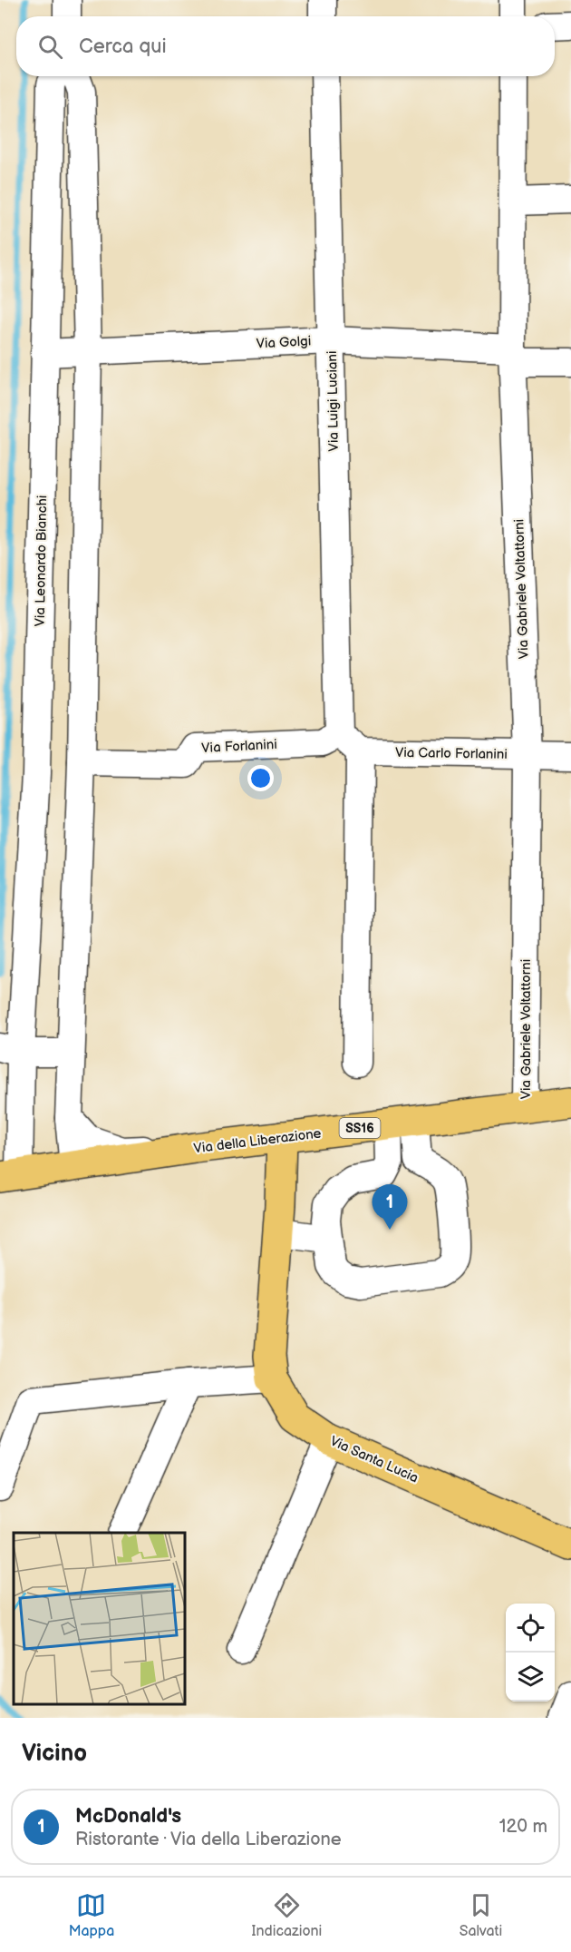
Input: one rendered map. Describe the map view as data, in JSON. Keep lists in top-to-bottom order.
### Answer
{
  "streets": {
    "main road": ["SS16", "Via della Liberazione", "Via Santa Lucia"],
    "street": [
      "Via Golgi",
      "Via Luigi Luciani",
      "Via Leonardo Bianchi",
      "Via Gabriele Voltattorni",
      "Via Forlanini",
      "Via Carlo Forlanini"
    ]
  },
  "crossings": [
    ["Via Golgi", "Via Luigi Luciani"],
    ["Via Golgi", "Via Leonardo Bianchi"],
    ["Via Golgi", "Via Gabriele Voltattorni"],
    ["Via Luigi Luciani", "Via Forlanini"],
    ["Via Leonardo Bianchi", "SS16"],
    ["Via Gabriele Voltattorni", "Via Carlo Forlanini"],
    ["Via Gabriele Voltattorni", "Via della Liberazione"],
    ["SS16", "Via della Liberazione"],
    ["Via della Liberazione", "Via Santa Lucia"]
  ],
  "page": {
    "search": "Cerca qui",
    "pins": "1",
    "heading": "Vicino",
    "list": [
      {
        "mark": "1",
        "name": "McDonald's",
        "note": "Ristorante · Via della Liberazione",
        "value": "120 m"
      }
    ],
    "nav": ["Mappa", "Indicazioni", "Salvati"]
  }
}
